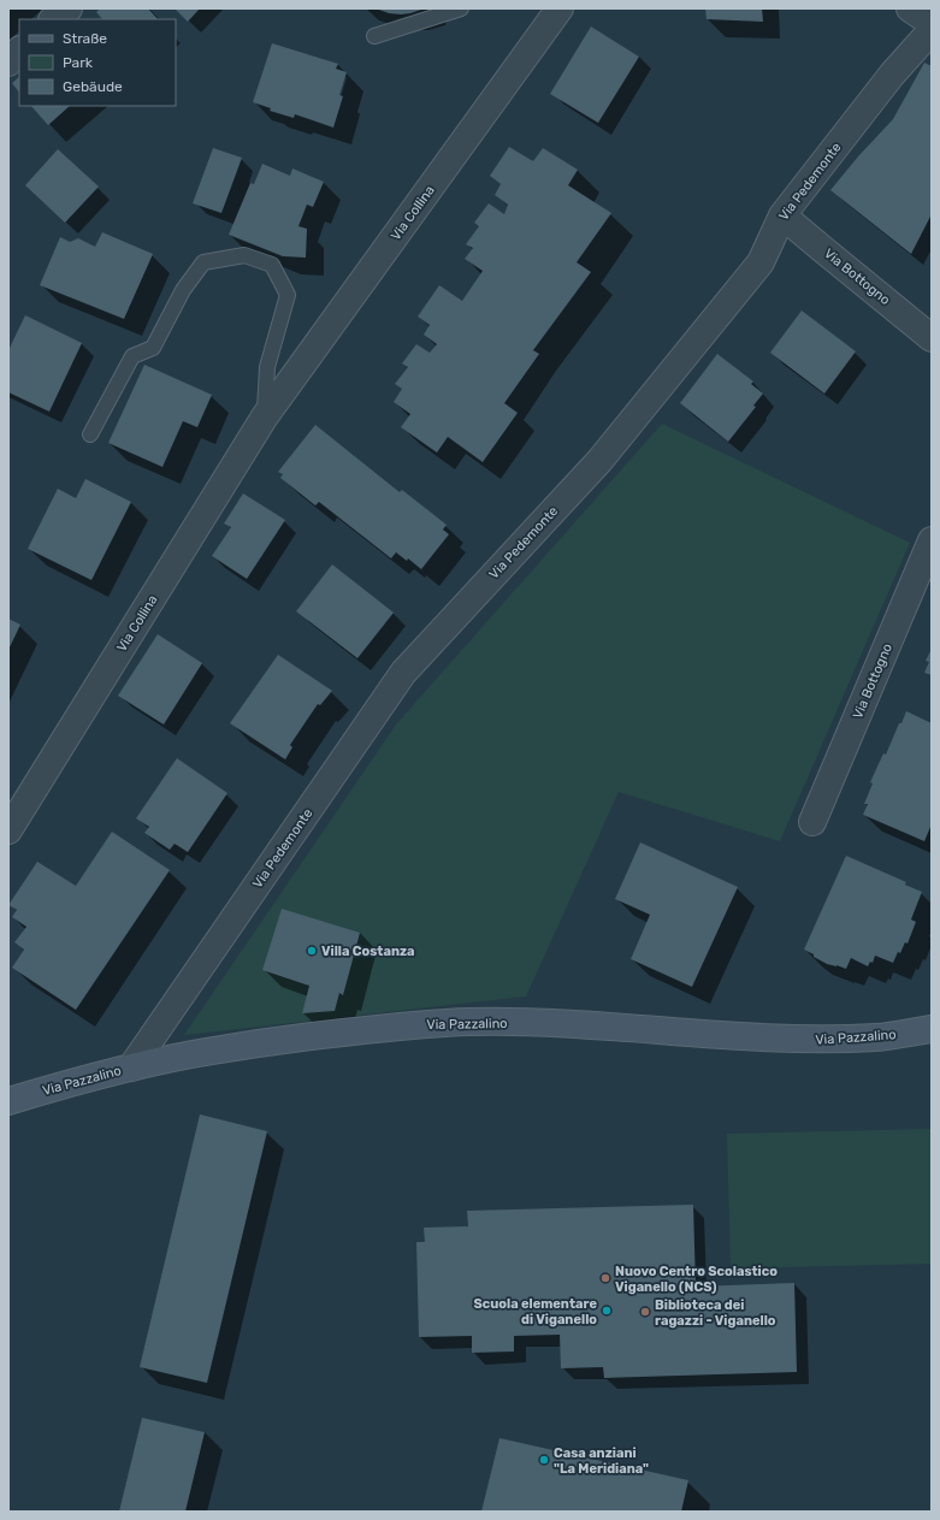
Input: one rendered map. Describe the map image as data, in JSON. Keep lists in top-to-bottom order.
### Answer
{
  "streets": {
    "main road": ["Via Pazzalino"],
    "street": ["Via Pedemonte", "Via Collina", "Via Bottogno"]
  },
  "crossings": [
    ["Via Pedemonte", "Via Bottogno"],
    ["Via Pedemonte", "Via Pazzalino"]
  ],
  "places": [
    "Villa Costanza",
    "Nuovo Centro Scolastico Viganello (NCS)",
    "Scuola elementare di Viganello",
    "Biblioteca dei ragazzi - Viganello",
    "Casa anziani \"La Meridiana\""
  ],
  "legend": ["Straße", "Park", "Gebäude"]
}
